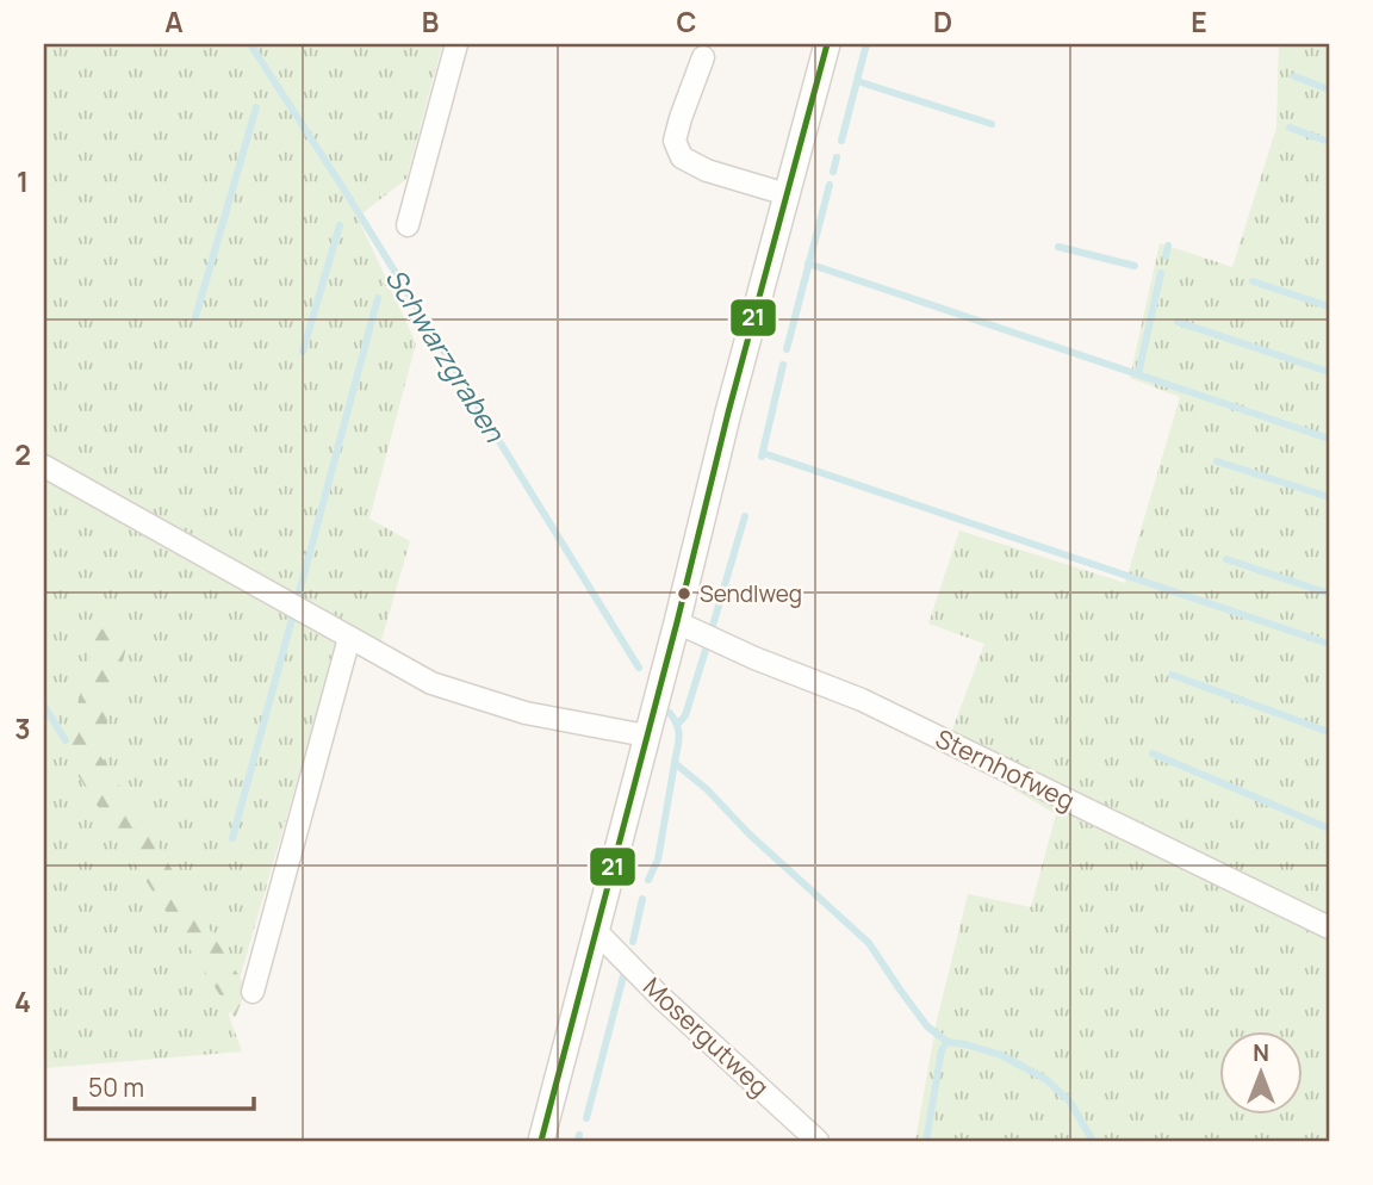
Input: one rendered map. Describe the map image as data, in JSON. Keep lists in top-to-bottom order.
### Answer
{
  "streets": {
    "street": ["Sternhofweg", "Mosergutweg"]
  },
  "water": ["Schwarzgraben"],
  "places": ["Sendlweg"],
  "lines": ["transit line 21"],
  "scale_bar": "50 m",
  "north": "top",
  "grid": {
    "columns": [
      "A",
      "B",
      "C",
      "D",
      "E"
    ],
    "rows": [
      "1",
      "2",
      "3",
      "4"
    ]
  }
}
